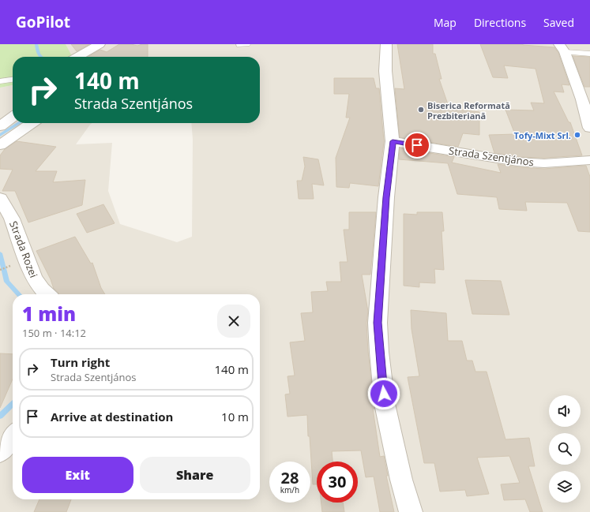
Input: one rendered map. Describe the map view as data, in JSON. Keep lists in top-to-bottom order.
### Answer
{
  "streets": {
    "street": ["Strada Szentjános", "Strada Rozei"]
  },
  "places": ["Biserica Reformată Prezbiteriană", "Tofy-Mixt Srl."],
  "page": {
    "header": "GoPilot",
    "nav": ["Map", "Directions", "Saved"],
    "turn": ["140 m", "Strada Szentjános"],
    "heading": ["1 min", "150 m · 14:12"],
    "list": [
      {
        "name": "Turn right",
        "note": "Strada Szentjános",
        "value": "140 m"
      },
      {
        "name": "Arrive at destination",
        "value": "10 m"
      }
    ],
    "buttons": ["Exit", "Share"],
    "speed": "28 km/h",
    "limit": "30"
  }
}
